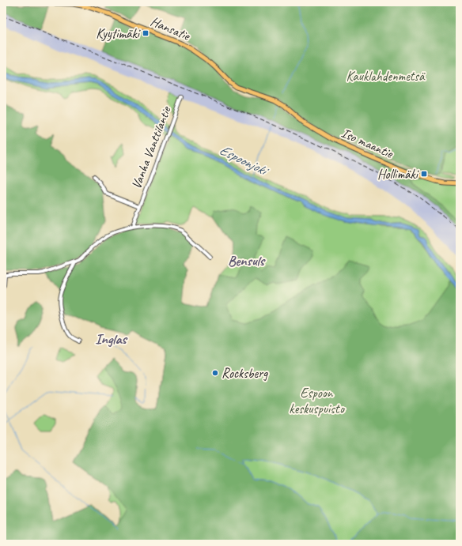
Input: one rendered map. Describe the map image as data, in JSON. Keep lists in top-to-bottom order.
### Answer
{
  "streets": {
    "main road": ["Hansatie", "Iso maantie"],
    "street": ["Vanha Vanttilantie"]
  },
  "crossings": [
    ["Hansatie", "Iso maantie"]
  ],
  "districts": ["Bensuls", "Inglas"],
  "water": ["Espoonjoki"],
  "parks": ["Kauklahdenmetsä", "Espoon keskuspuisto"],
  "places": {
    "transit": ["Kyytimäki", "Hollimäki"],
    "other": ["Rocksberg"]
  }
}
